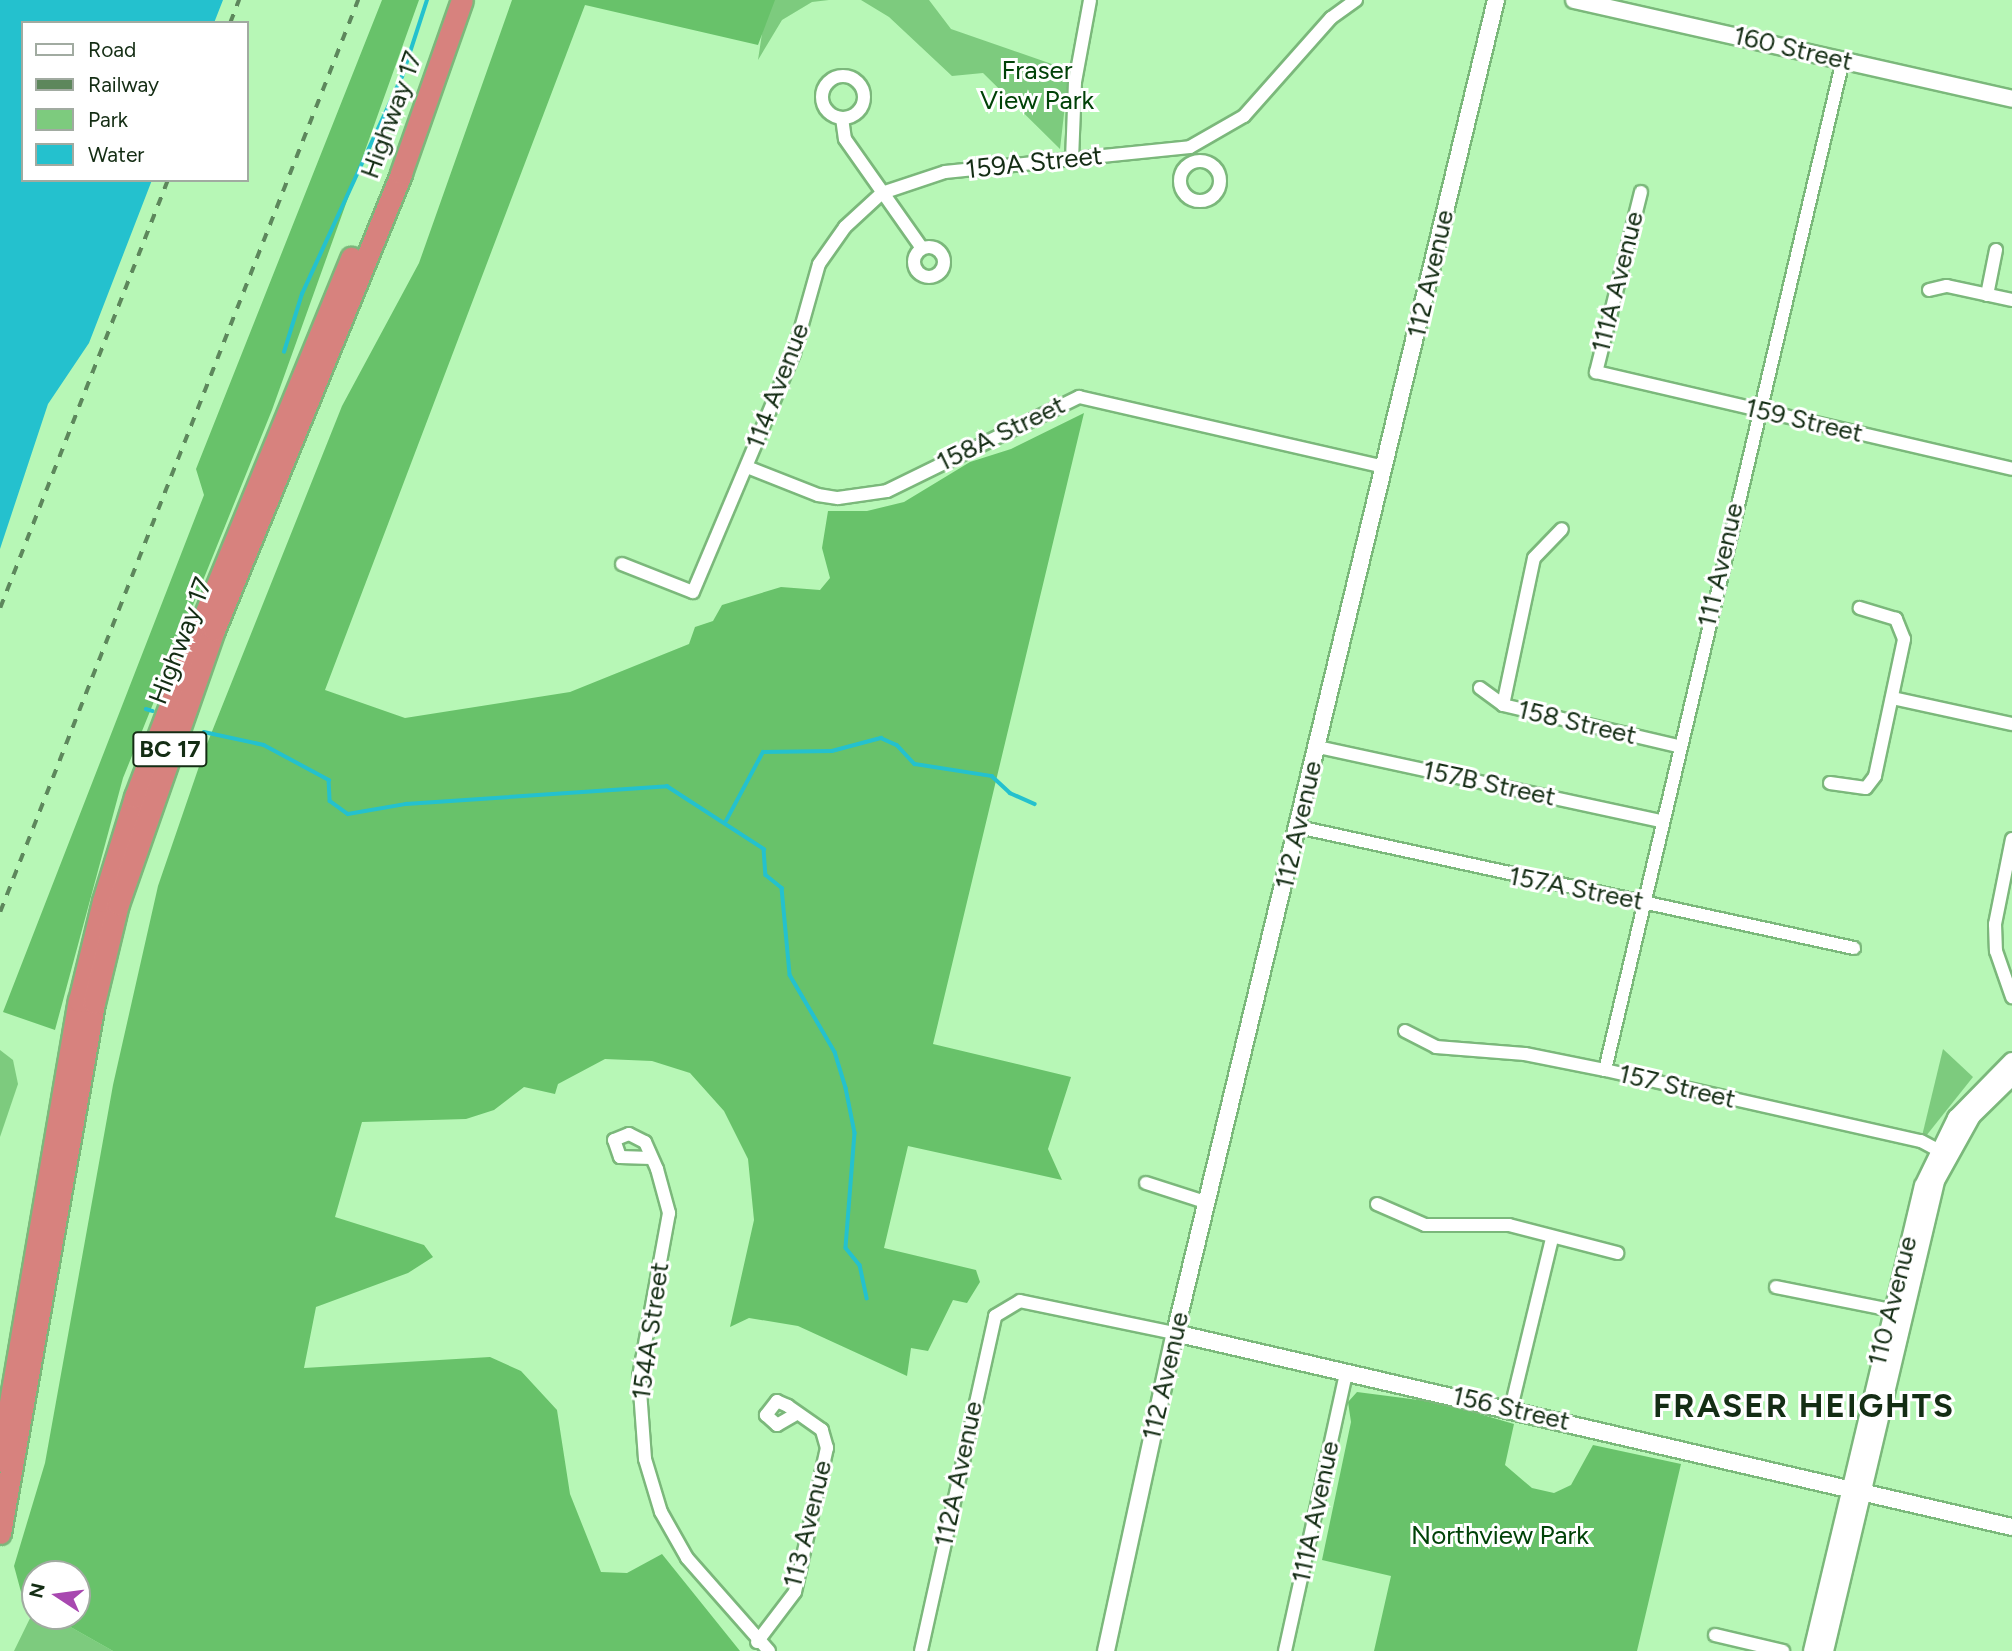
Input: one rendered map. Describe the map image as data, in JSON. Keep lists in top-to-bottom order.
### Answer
{
  "streets": {
    "highway": ["Highway 17", "BC 17"],
    "street": [
      "160 Street",
      "159A Street",
      "112 Avenue",
      "111A Avenue",
      "114 Avenue",
      "159 Street",
      "158A Street",
      "111 Avenue",
      "158 Street",
      "157B Street",
      "157A Street",
      "157 Street",
      "110 Avenue",
      "154A Street",
      "156 Street",
      "112A Avenue",
      "113 Avenue"
    ]
  },
  "crossings": [
    ["160 Street", "111 Avenue"],
    ["159A Street", "114 Avenue"],
    ["112 Avenue", "158A Street"],
    ["112 Avenue", "157B Street"],
    ["112 Avenue", "157A Street"],
    ["112 Avenue", "156 Street"],
    ["111A Avenue", "159 Street"],
    ["111A Avenue", "156 Street"],
    ["114 Avenue", "158A Street"],
    ["159 Street", "111 Avenue"],
    ["111 Avenue", "158 Street"],
    ["111 Avenue", "157B Street"],
    ["111 Avenue", "157A Street"],
    ["111 Avenue", "157 Street"],
    ["157 Street", "110 Avenue"],
    ["110 Avenue", "156 Street"],
    ["154A Street", "113 Avenue"],
    ["156 Street", "112A Avenue"]
  ],
  "districts": ["FRASER HEIGHTS"],
  "parks": ["Fraser View Park", "Northview Park"],
  "legend": [
    "Road",
    "Railway",
    "Park",
    "Water"
  ],
  "north": "left"
}
